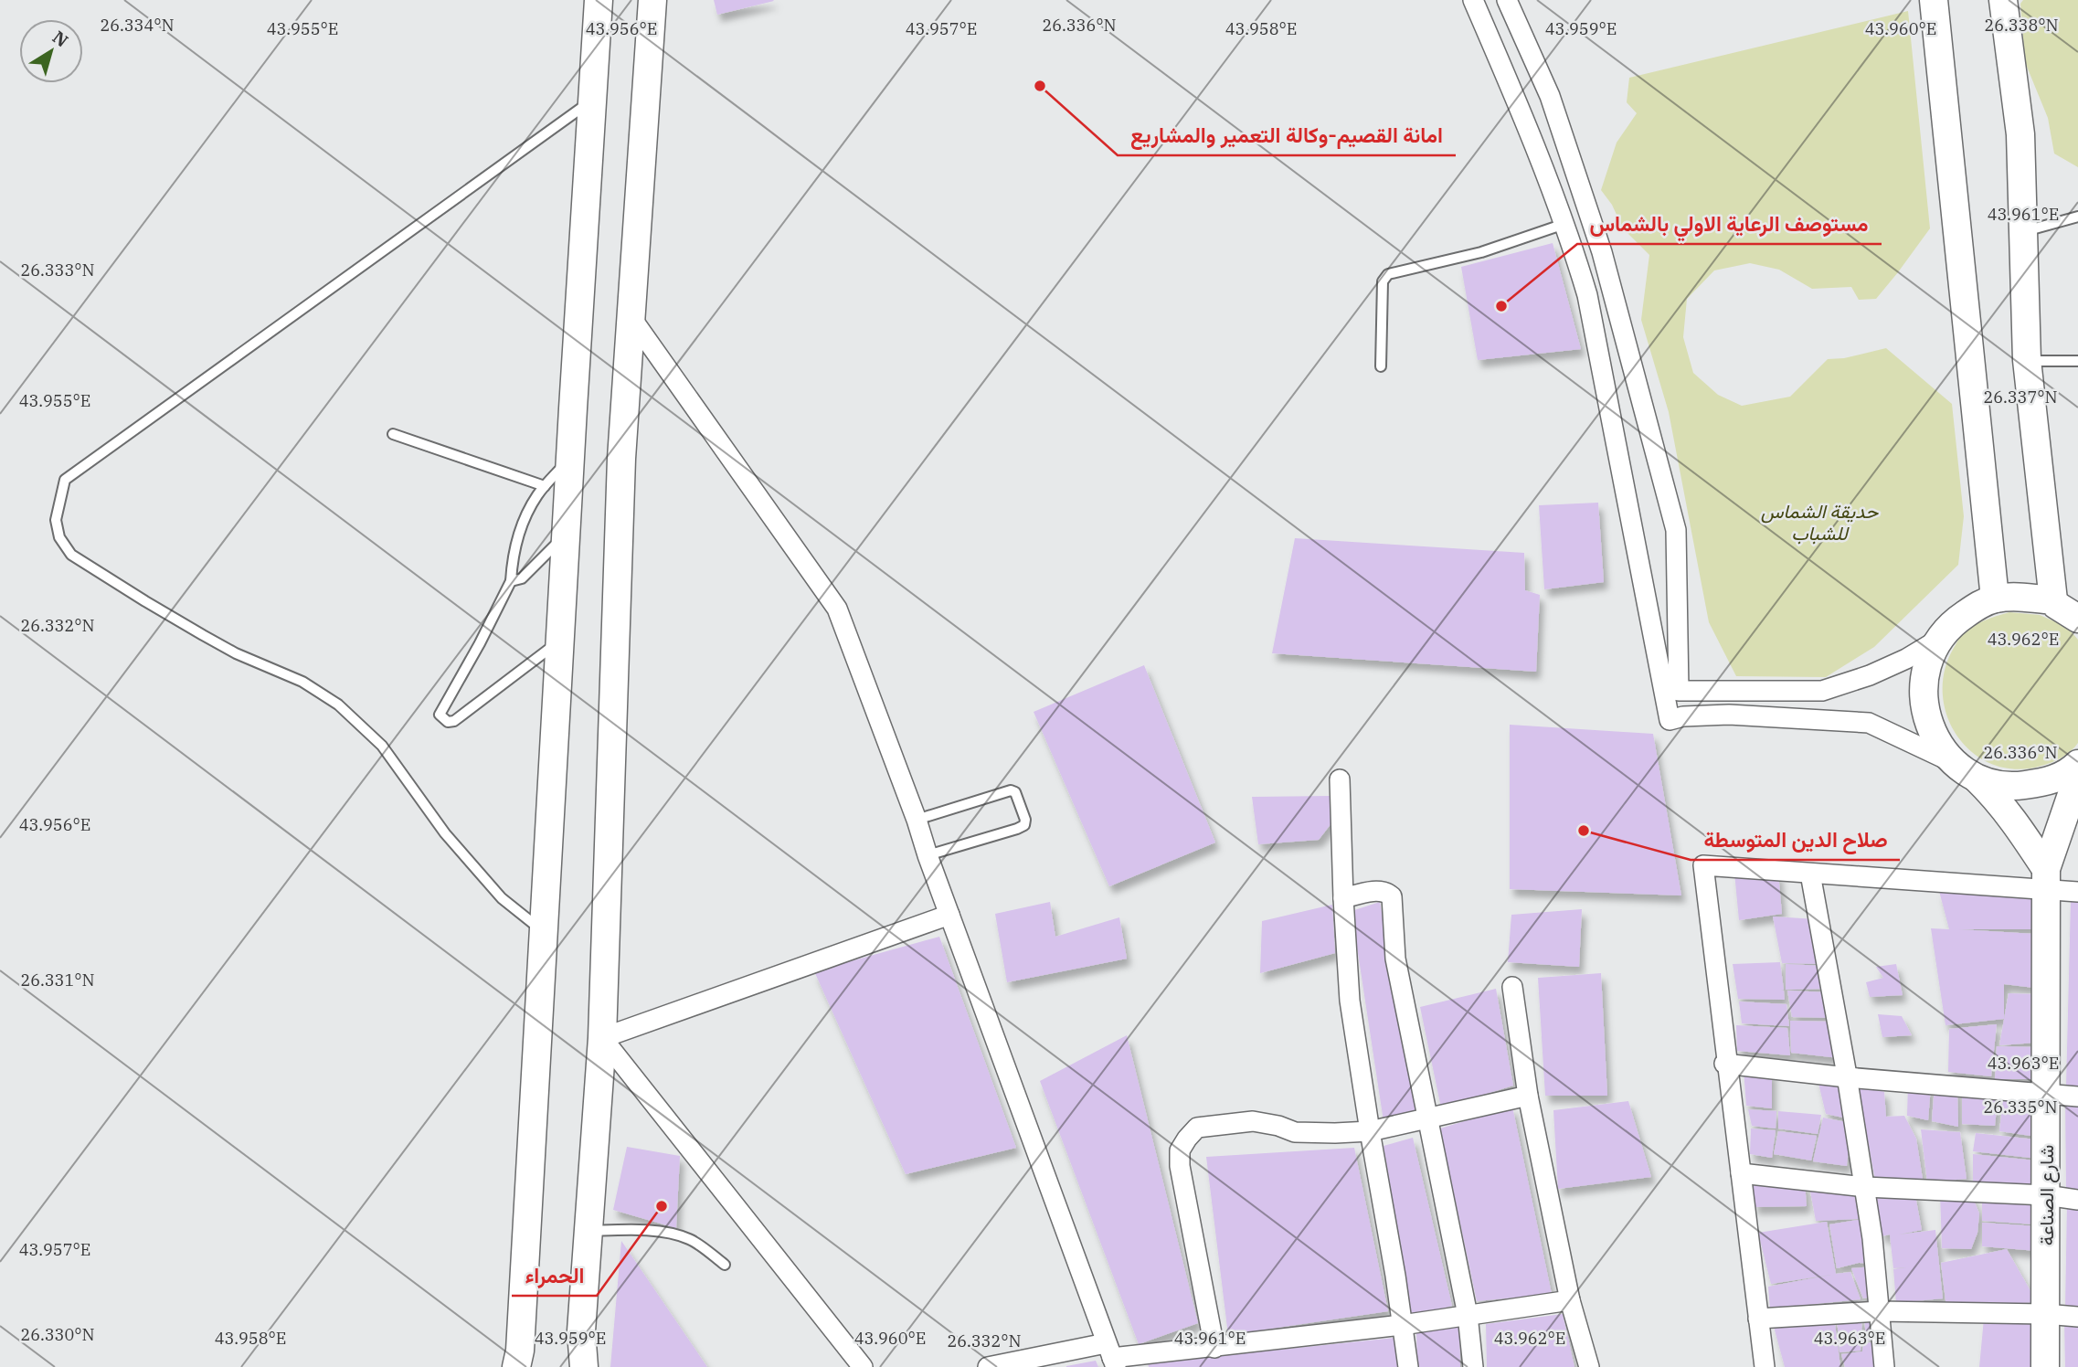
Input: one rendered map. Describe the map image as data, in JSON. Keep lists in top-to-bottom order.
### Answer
{
  "streets": {
    "street": ["شارع الصناعة"]
  },
  "parks": ["حديقة الشماس للشباب"],
  "places": [
    "امانة القصيم-وكالة التعمير والمشاريع",
    "مستوصف الرعاية الاولي بالشماس",
    "صلاح الدين المتوسطة",
    "الحمراء"
  ],
  "north": "top right",
  "coordinates": [
    "26.334°N",
    "26.336°N",
    "26.338°N",
    "43.955°E",
    "43.956°E",
    "43.957°E",
    "43.958°E",
    "43.959°E",
    "43.960°E",
    "43.961°E",
    "26.333°N",
    "26.337°N",
    "26.332°N",
    "43.962°E",
    "26.331°N",
    "43.963°E",
    "26.335°N",
    "26.330°N"
  ]
}
